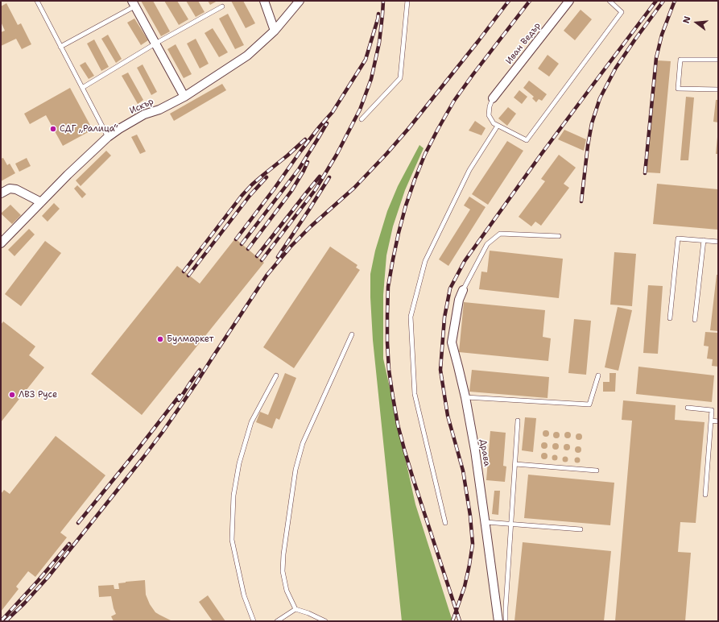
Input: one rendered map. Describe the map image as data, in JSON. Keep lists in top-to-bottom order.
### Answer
{
  "streets": {
    "street": ["Иван Ведър", "Искър", "Драва"]
  },
  "places": ["СДГ „Ралица“", "Булмаркет", "ЛВЗ Русе"],
  "north": "left"
}
